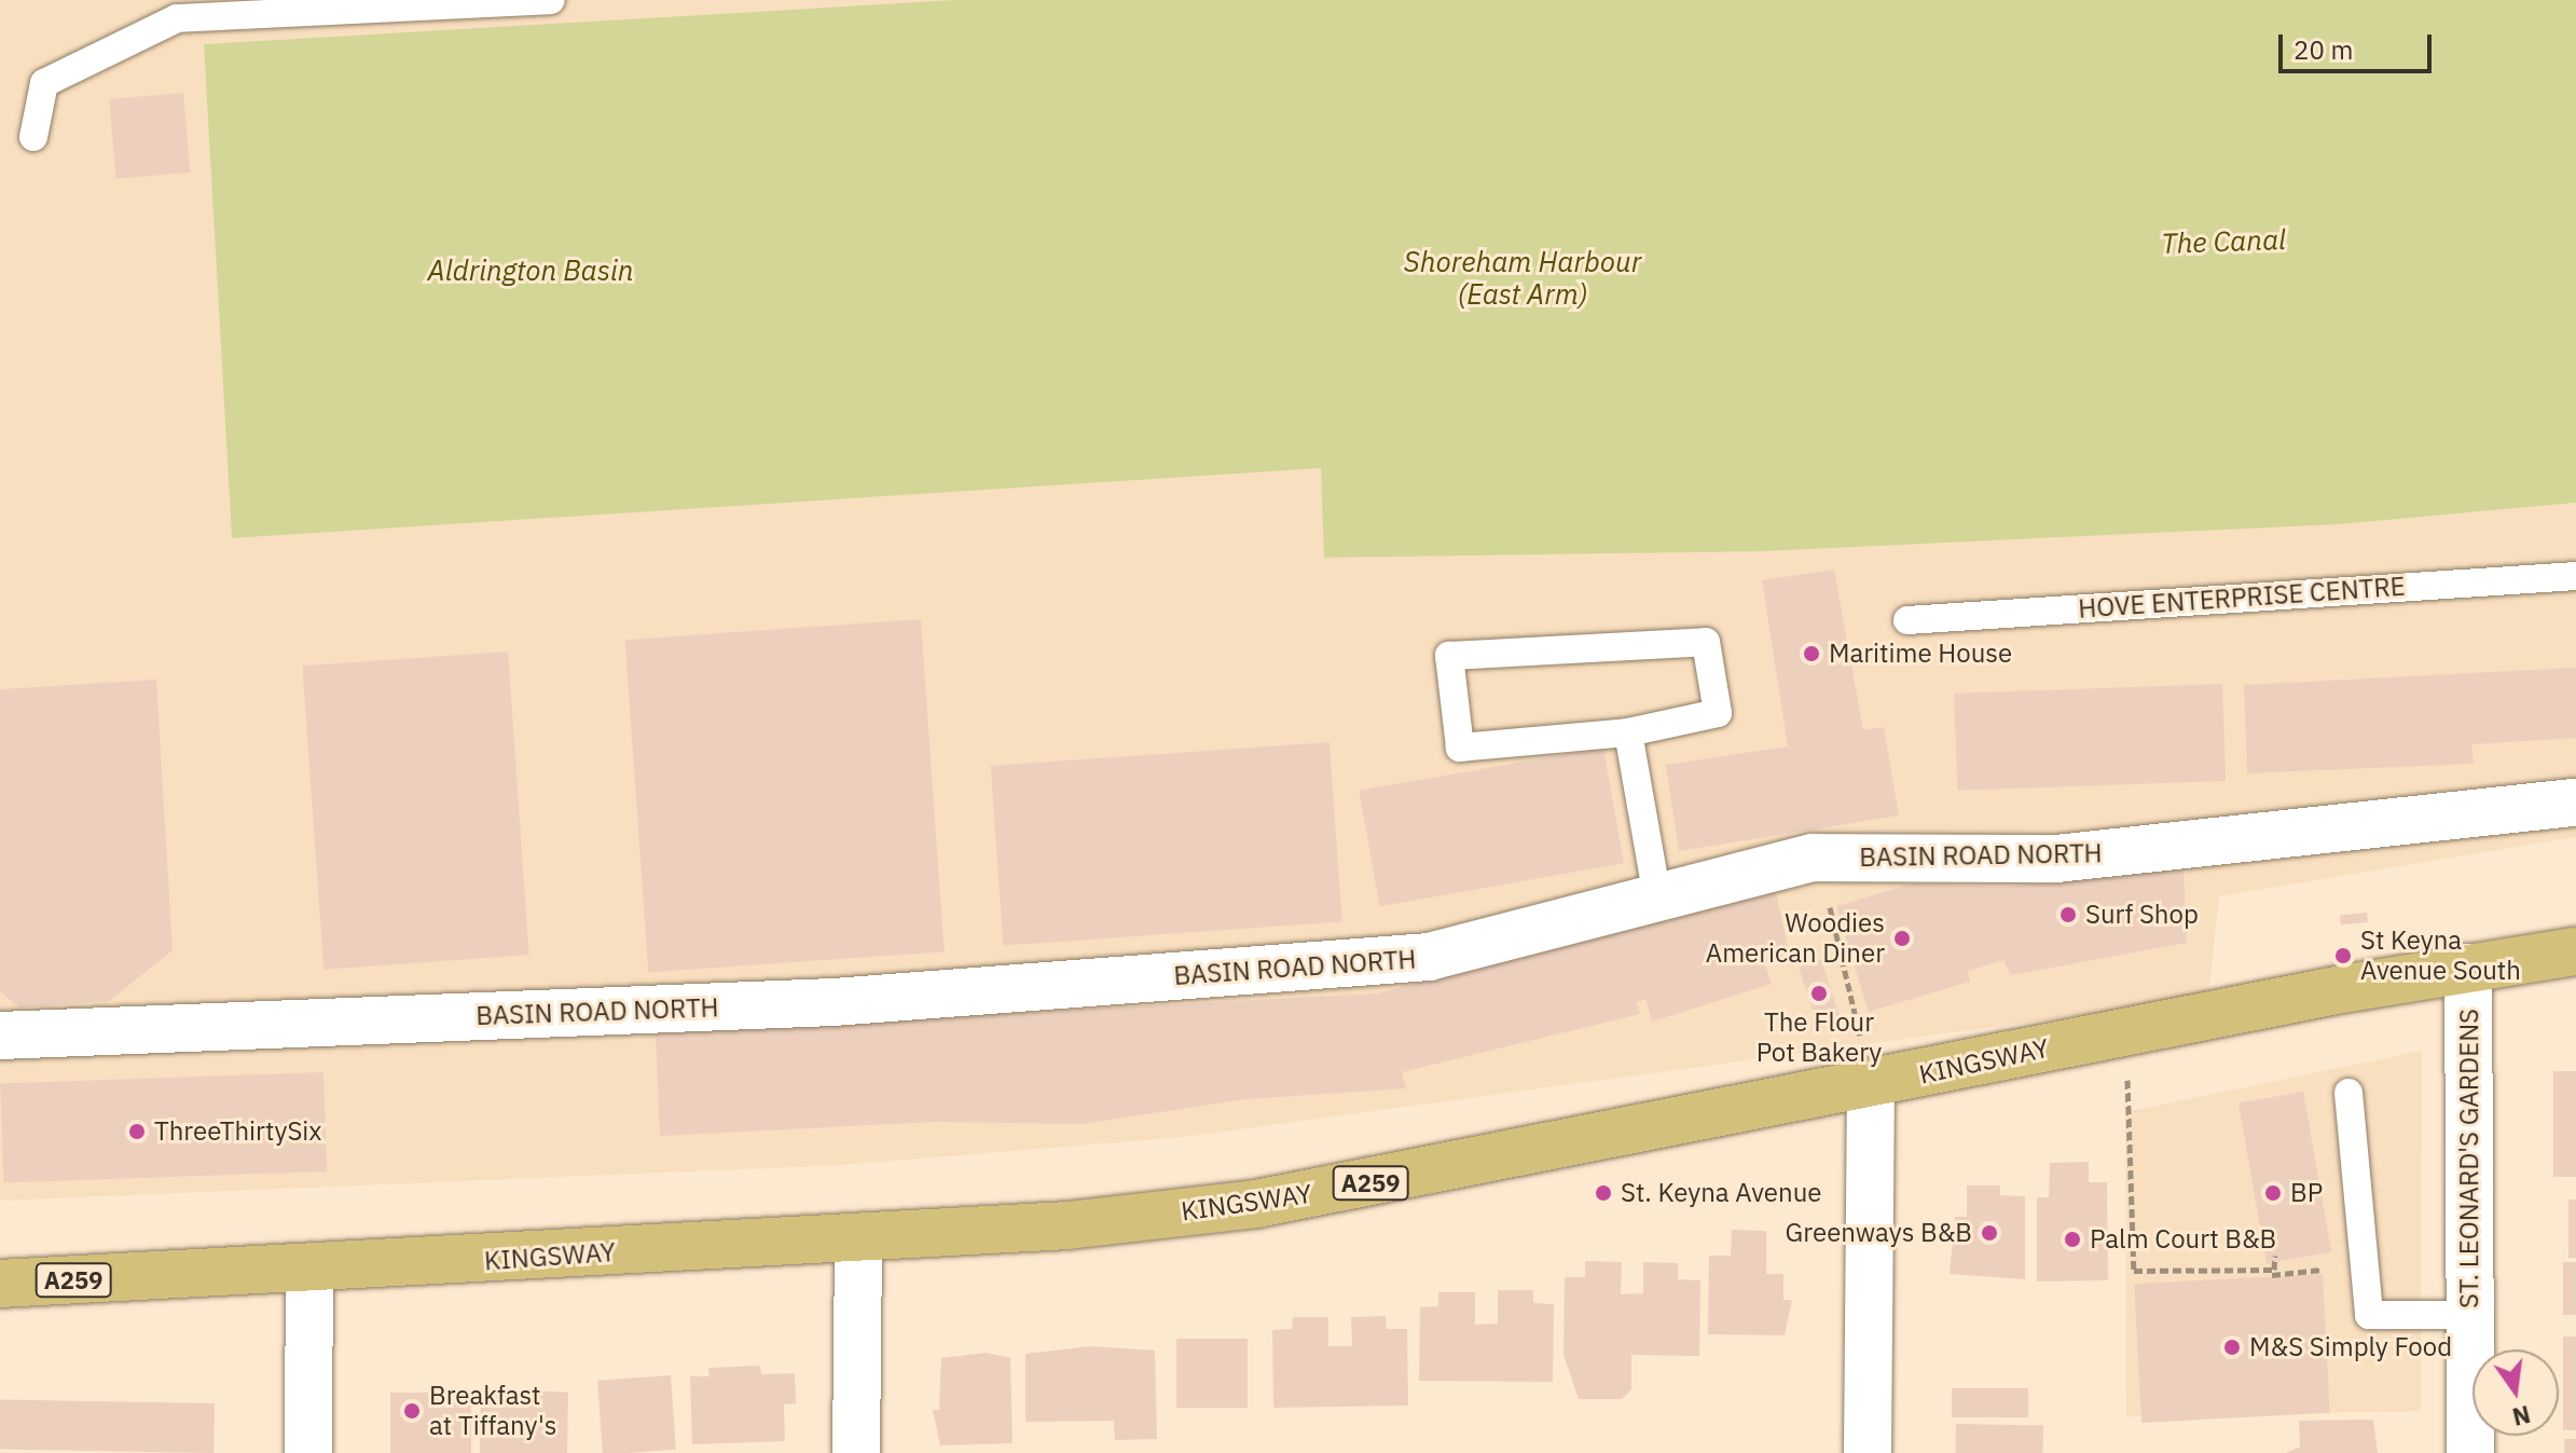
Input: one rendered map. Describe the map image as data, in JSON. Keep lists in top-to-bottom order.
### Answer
{
  "streets": {
    "main road": ["KINGSWAY", "A259"],
    "street": ["BASIN ROAD NORTH", "ST. LEONARD'S GARDENS"],
    "lane": ["HOVE ENTERPRISE CENTRE"]
  },
  "crossings": [
    ["KINGSWAY", "ST. LEONARD'S GARDENS"]
  ],
  "water": ["The Canal", "Shoreham Harbour (East Arm)", "Aldrington Basin"],
  "places": [
    "Maritime House",
    "Surf Shop",
    "Woodies American Diner",
    "St Keyna Avenue South",
    "The Flour Pot Bakery",
    "ThreeThirtySix",
    "St. Keyna Avenue",
    "BP",
    "Greenways B&B",
    "Palm Court B&B",
    "M&S Simply Food",
    "Breakfast at Tiffany's"
  ],
  "scale_bar": "20 m",
  "north": "bottom"
}
